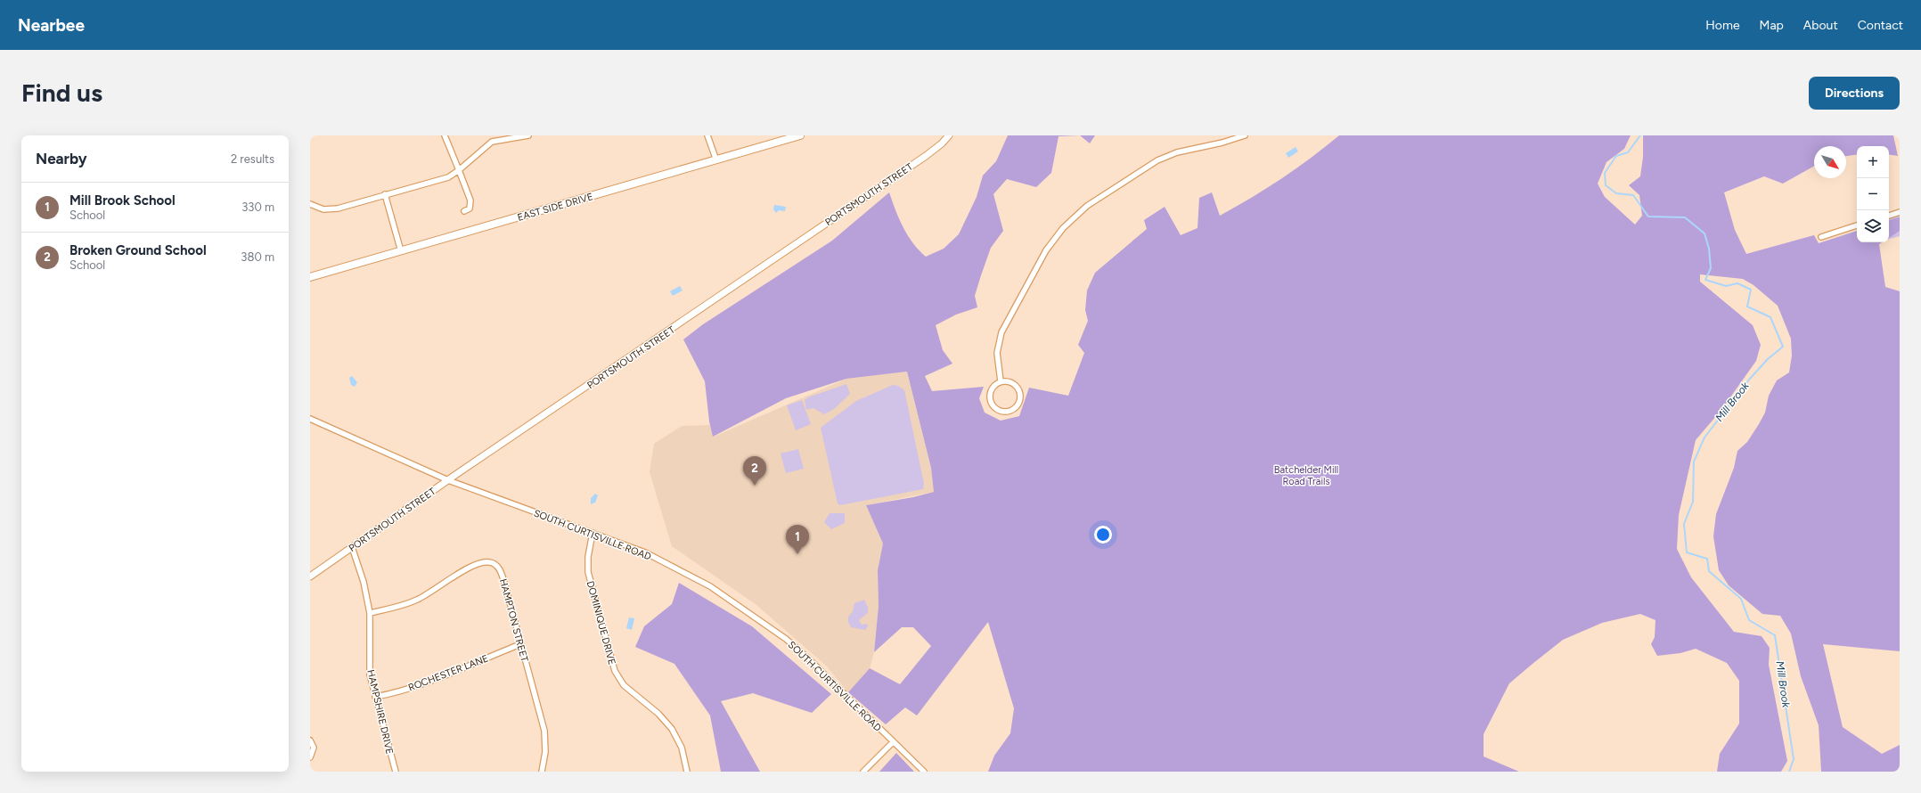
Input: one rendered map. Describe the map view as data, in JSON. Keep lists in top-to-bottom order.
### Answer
{
  "streets": {
    "main road": ["EAST SIDE DRIVE"],
    "street": [
      "PORTSMOUTH STREET",
      "SOUTH CURTISVILLE ROAD",
      "HAMPTON STREET",
      "DOMINIQUE DRIVE",
      "ROCHESTER LANE",
      "HAMPSHIRE DRIVE"
    ]
  },
  "crossings": [
    ["PORTSMOUTH STREET", "SOUTH CURTISVILLE ROAD"],
    ["PORTSMOUTH STREET", "HAMPSHIRE DRIVE"],
    ["SOUTH CURTISVILLE ROAD", "DOMINIQUE DRIVE"],
    ["HAMPTON STREET", "ROCHESTER LANE"],
    ["HAMPTON STREET", "HAMPSHIRE DRIVE"],
    ["ROCHESTER LANE", "HAMPSHIRE DRIVE"]
  ],
  "water": ["Mill Brook"],
  "parks": ["Batchelder Mill Road Trails"],
  "north": "bottom right",
  "page": {
    "header": "Nearbee",
    "nav": [
      "Home",
      "Map",
      "About",
      "Contact"
    ],
    "buttons": "Directions",
    "title": "Find us",
    "heading": ["Nearby", "2 results"],
    "map_buttons": ["+", "−"],
    "list": [
      {
        "mark": "1",
        "name": "Mill Brook School",
        "note": "School",
        "value": "330 m"
      },
      {
        "mark": "2",
        "name": "Broken Ground School",
        "note": "School",
        "value": "380 m"
      }
    ],
    "pins": ["2", "1"]
  }
}
